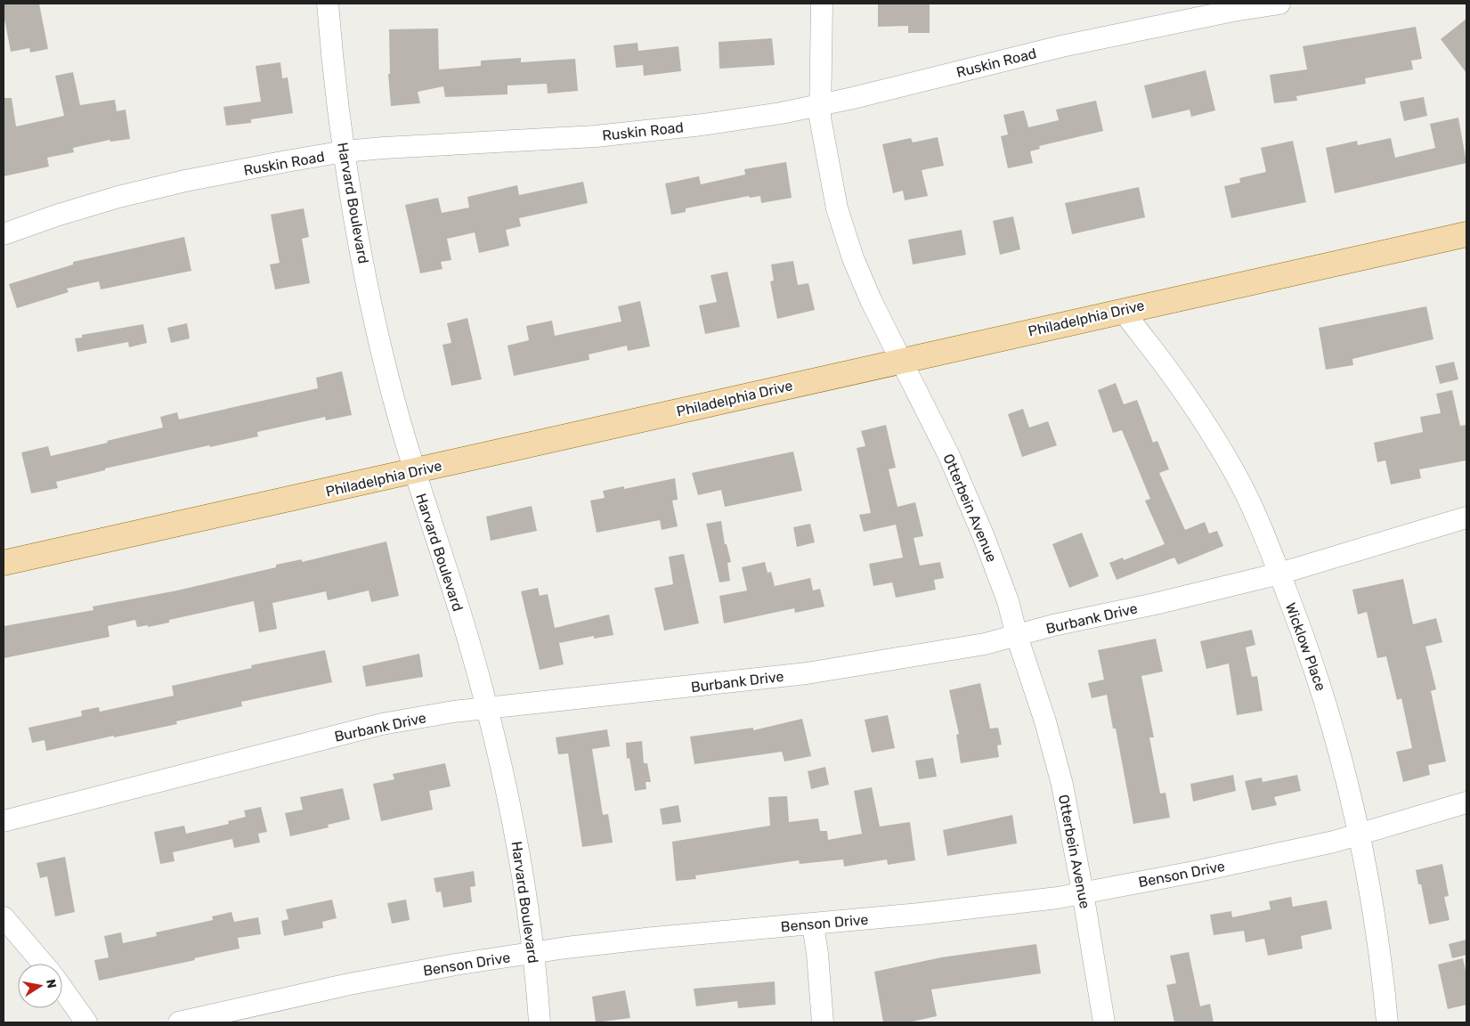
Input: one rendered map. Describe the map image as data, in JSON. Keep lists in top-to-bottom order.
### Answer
{
  "streets": {
    "main road": ["Philadelphia Drive"],
    "street": [
      "Ruskin Road",
      "Harvard Boulevard",
      "Otterbein Avenue",
      "Burbank Drive",
      "Wicklow Place",
      "Benson Drive"
    ]
  },
  "crossings": [
    ["Ruskin Road", "Harvard Boulevard"],
    ["Ruskin Road", "Otterbein Avenue"],
    ["Harvard Boulevard", "Philadelphia Drive"],
    ["Harvard Boulevard", "Burbank Drive"],
    ["Harvard Boulevard", "Benson Drive"],
    ["Philadelphia Drive", "Otterbein Avenue"],
    ["Philadelphia Drive", "Wicklow Place"],
    ["Otterbein Avenue", "Burbank Drive"],
    ["Otterbein Avenue", "Benson Drive"],
    ["Burbank Drive", "Wicklow Place"],
    ["Wicklow Place", "Benson Drive"]
  ],
  "north": "right"
}
